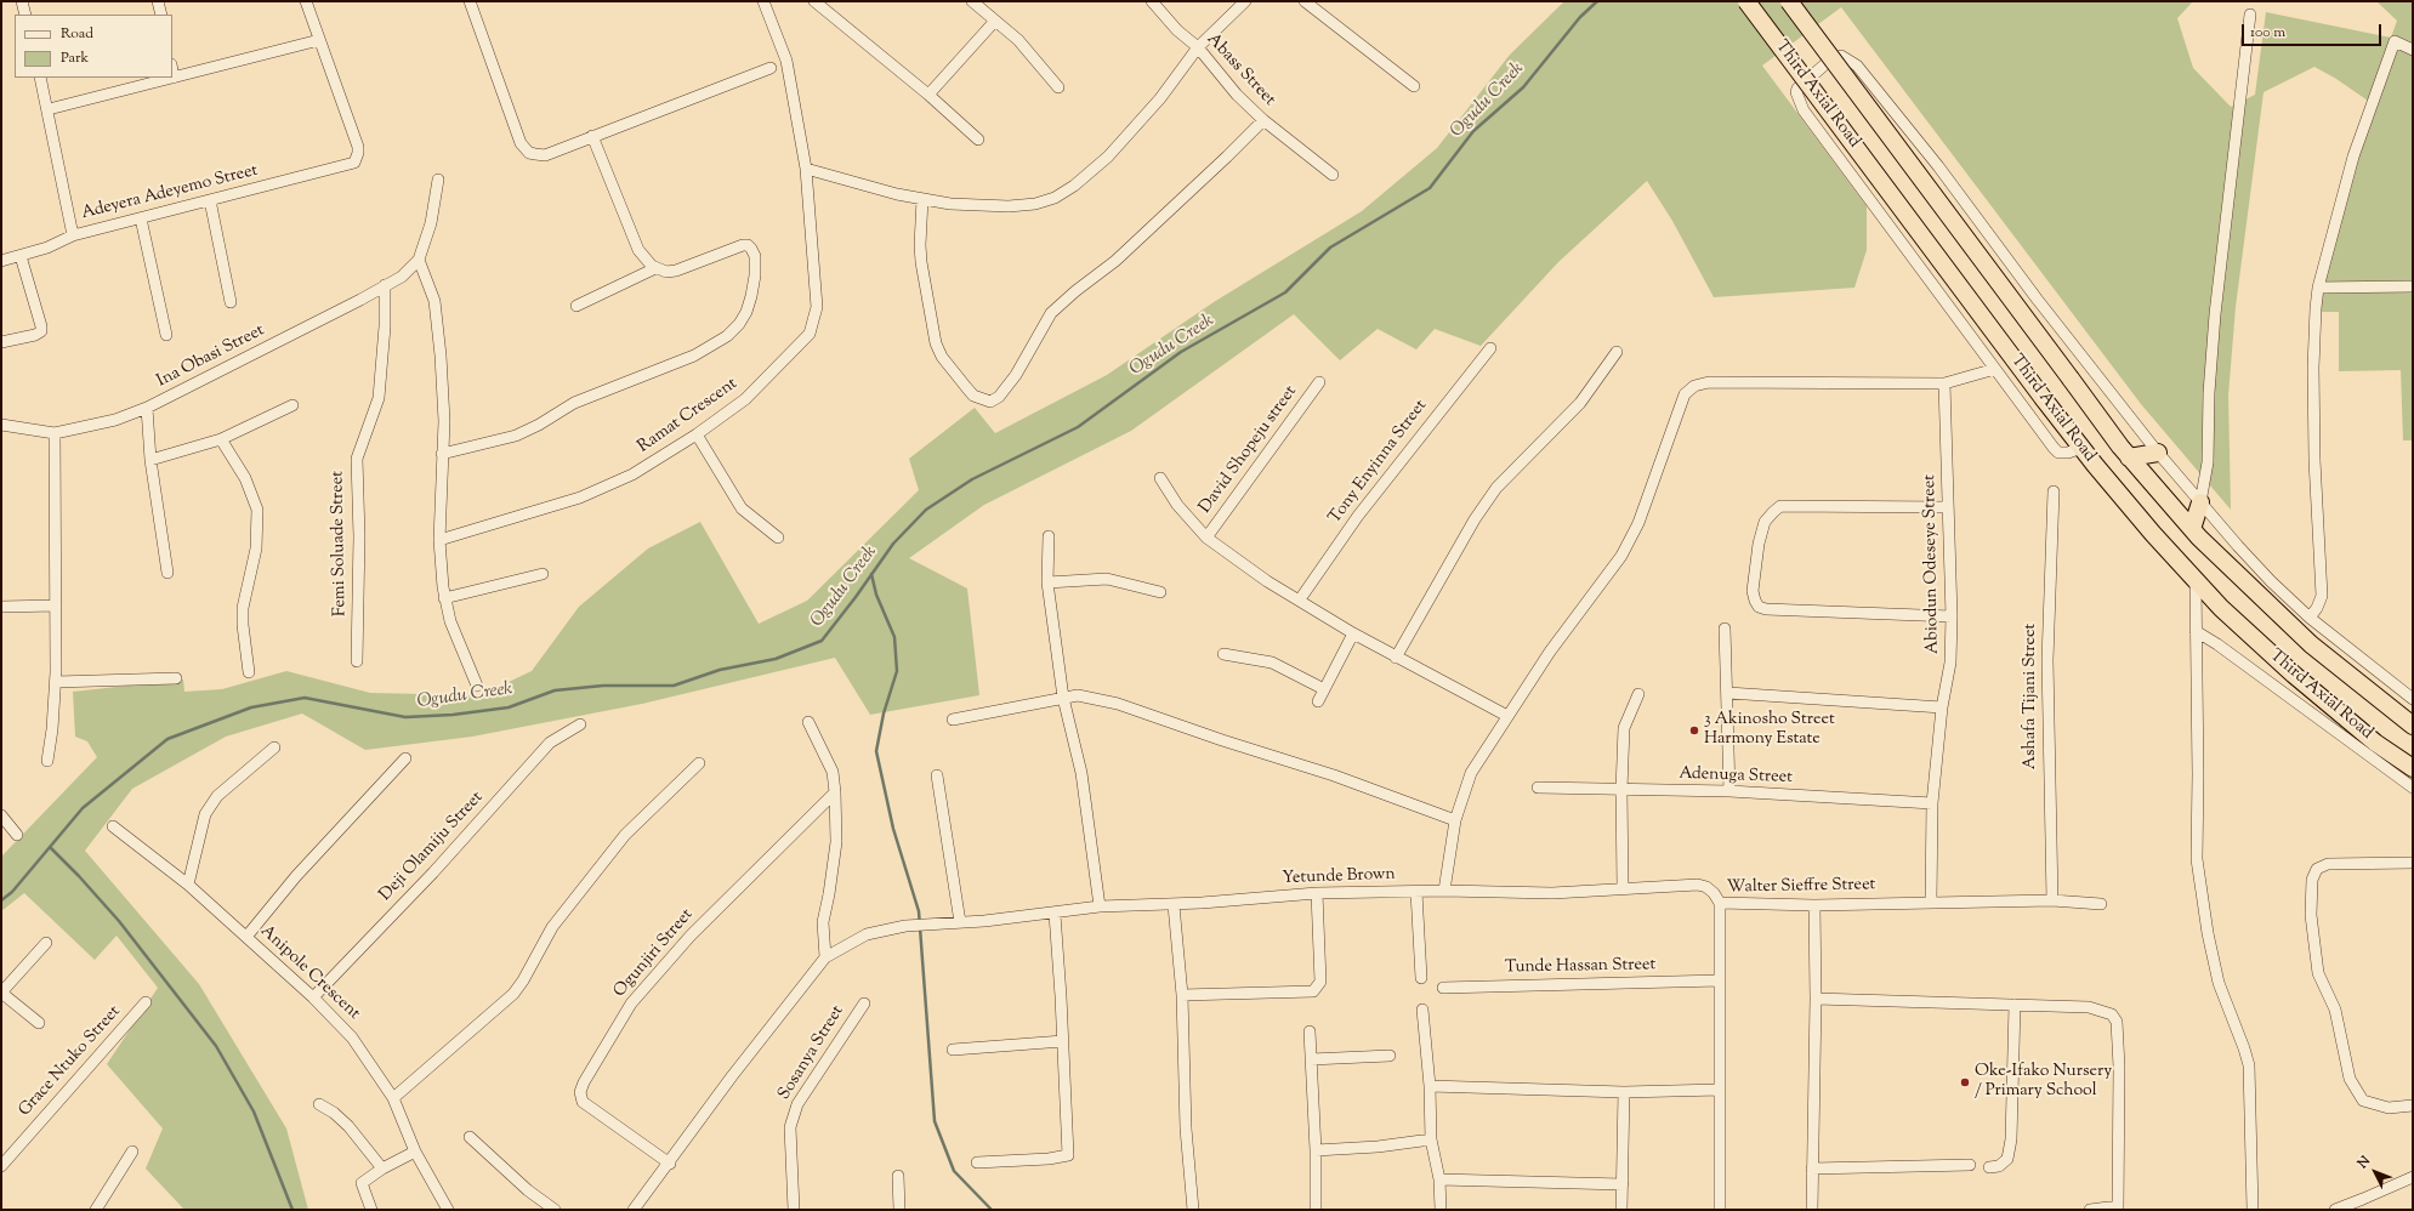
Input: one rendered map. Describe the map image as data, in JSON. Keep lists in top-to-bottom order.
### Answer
{
  "streets": {
    "highway": ["Third Axial Road"],
    "street": [
      "Abass Street",
      "Adeyera Adeyemo Street",
      "Ina Obasi Street",
      "Ramat Crescent",
      "David Shopeju street",
      "Tony Enyinna Street",
      "Femi Soluade Street",
      "Abiodun Odeseye Street",
      "Ashafa Tijani Street",
      "Adenuga Street",
      "Deji Olamiju Street",
      "Yetunde Brown",
      "Walter Sieffre Street",
      "Ogunjiri Street",
      "Tunde Hassan Street",
      "Anipole Crescent",
      "Sosanya Street",
      "Grace Ntuko Street"
    ]
  },
  "crossings": [
    ["Ina Obasi Street", "Femi Soluade Street"],
    ["Abiodun Odeseye Street", "Adenuga Street"],
    ["Abiodun Odeseye Street", "Walter Sieffre Street"],
    ["Ashafa Tijani Street", "Walter Sieffre Street"],
    ["Deji Olamiju Street", "Anipole Crescent"],
    ["Yetunde Brown", "Walter Sieffre Street"],
    ["Walter Sieffre Street", "Tunde Hassan Street"]
  ],
  "water": ["Ogudu Creek"],
  "places": ["3 Akinosho Street Harmony Estate", "Oke-Ifako Nursery / Primary School"],
  "legend": ["Road", "Park"],
  "scale_bar": "100 m",
  "north": "top left"
}
